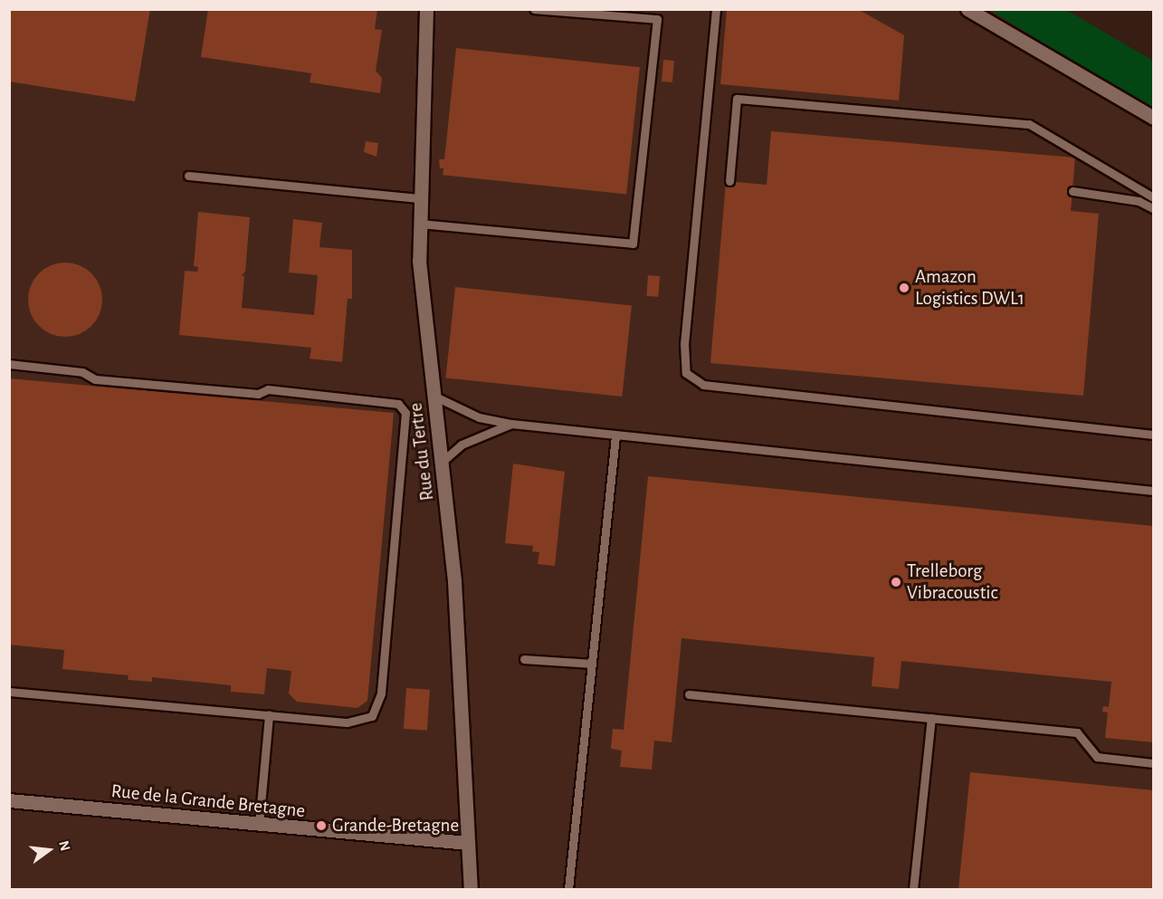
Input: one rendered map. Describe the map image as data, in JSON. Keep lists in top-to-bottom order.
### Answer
{
  "streets": {
    "street": ["Rue du Tertre", "Rue de la Grande Bretagne"]
  },
  "crossings": [
    ["Rue du Tertre", "Rue de la Grande Bretagne"]
  ],
  "places": ["Amazon Logistics DWL1", "Trelleborg Vibracoustic", "Grande-Bretagne"],
  "north": "right"
}
